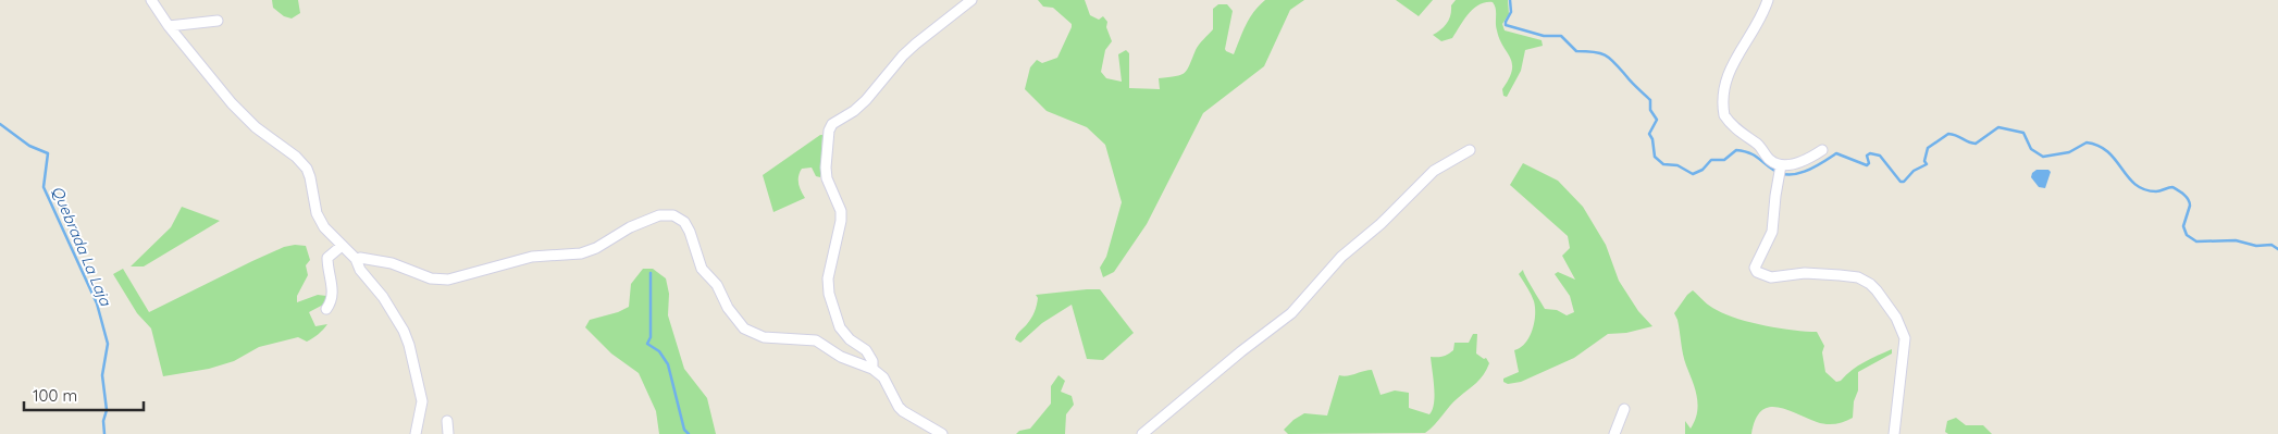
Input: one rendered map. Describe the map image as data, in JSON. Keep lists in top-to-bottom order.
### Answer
{
  "water": ["Quebrada La Laja"],
  "scale_bar": "100 m"
}
